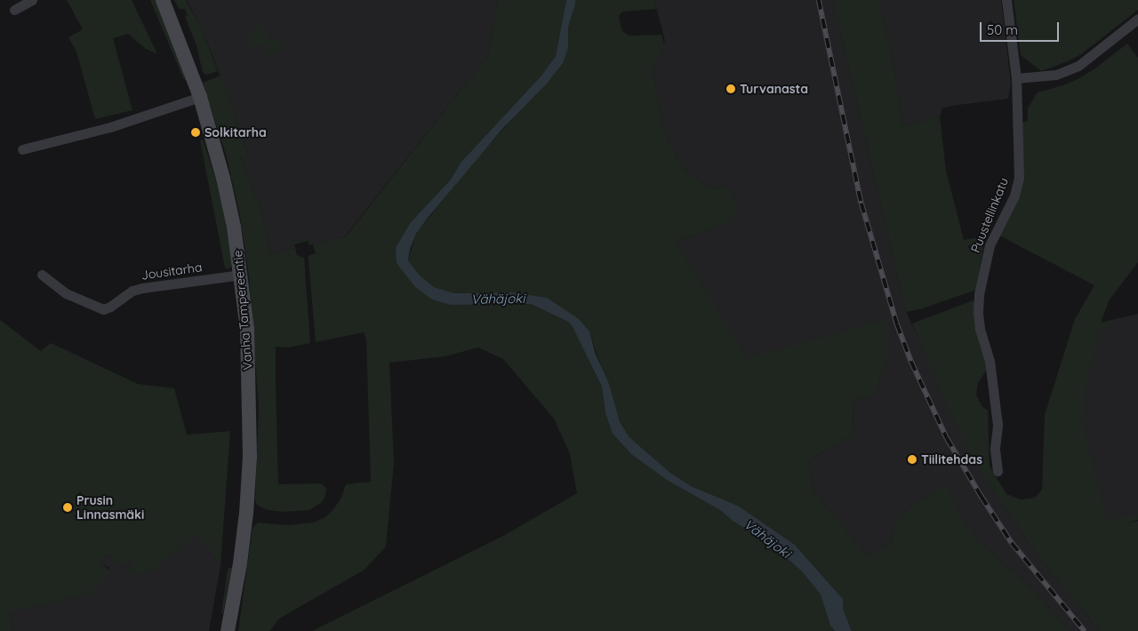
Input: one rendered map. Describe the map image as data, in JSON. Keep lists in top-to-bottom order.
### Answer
{
  "streets": {
    "main road": ["Vanha Tampereentie"],
    "street": ["Puustellinkatu", "Jousitarha"]
  },
  "crossings": [
    ["Jousitarha", "Vanha Tampereentie"]
  ],
  "water": ["Vähäjoki"],
  "places": [
    "Turvanasta",
    "Solkitarha",
    "Tiilitehdas",
    "Prusin Linnasmäki"
  ],
  "scale_bar": "50 m"
}
